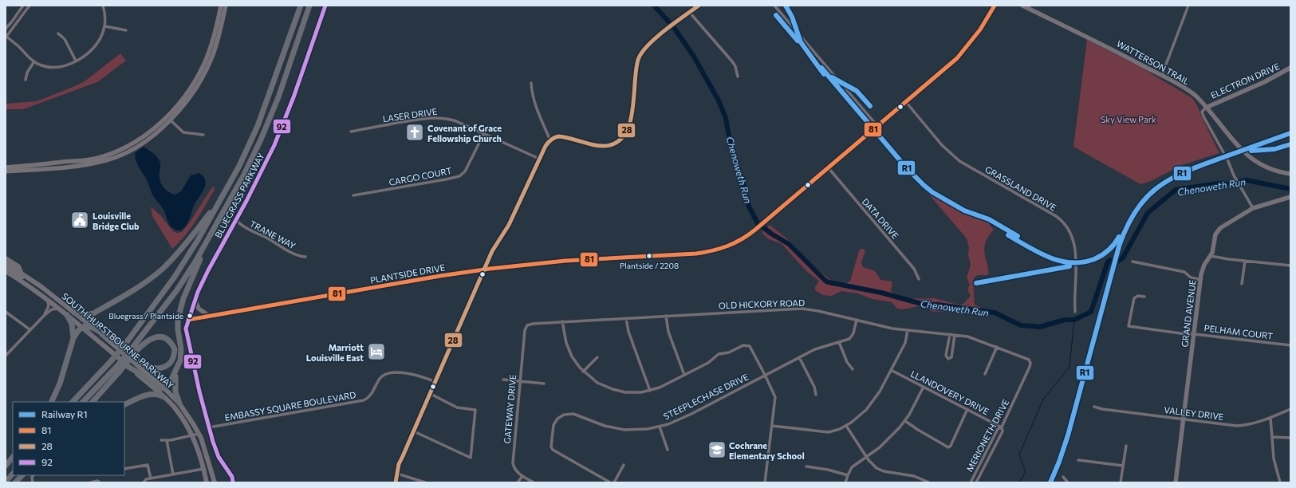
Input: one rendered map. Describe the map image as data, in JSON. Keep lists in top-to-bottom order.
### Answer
{
  "streets": {
    "main road": ["SOUTH HURSTBOURNE PARKWAY"],
    "street": [
      "WATTERSON TRAIL",
      "ELECTRON DRIVE",
      "LASER DRIVE",
      "CARGO COURT",
      "GRASSLAND DRIVE",
      "BLUEGRASS PARKWAY",
      "DATA DRIVE",
      "TRANE WAY",
      "PLANTSIDE DRIVE",
      "OLD HICKORY ROAD",
      "GRAND AVENUE",
      "PELHAM COURT",
      "LLANDOVERY DRIVE",
      "STEEPLECHASE DRIVE",
      "EMBASSY SQUARE BOULEVARD",
      "GATEWAY DRIVE",
      "VALLEY DRIVE",
      "MERIONETH DRIVE"
    ]
  },
  "crossings": [
    ["WATTERSON TRAIL", "ELECTRON DRIVE"],
    ["LASER DRIVE", "CARGO COURT"],
    ["GRASSLAND DRIVE", "PLANTSIDE DRIVE"],
    ["BLUEGRASS PARKWAY", "TRANE WAY"],
    ["BLUEGRASS PARKWAY", "PLANTSIDE DRIVE"],
    ["BLUEGRASS PARKWAY", "EMBASSY SQUARE BOULEVARD"],
    ["DATA DRIVE", "PLANTSIDE DRIVE"],
    ["OLD HICKORY ROAD", "STEEPLECHASE DRIVE"],
    ["OLD HICKORY ROAD", "GATEWAY DRIVE"],
    ["OLD HICKORY ROAD", "MERIONETH DRIVE"],
    ["GRAND AVENUE", "PELHAM COURT"],
    ["GRAND AVENUE", "VALLEY DRIVE"],
    ["LLANDOVERY DRIVE", "MERIONETH DRIVE"]
  ],
  "water": ["Chenoweth Run"],
  "parks": ["Sky View Park"],
  "places": {
    "church": ["Covenant of Grace Fellowship Church"],
    "public building": ["Louisville Bridge Club"],
    "other": ["Plantside / 2208", "Bluegrass / Plantside"],
    "hotel": ["Marriott Louisville East"],
    "school or university": ["Cochrane Elementary School"]
  },
  "lines": [
    "rail line R1",
    "transit line 81",
    "transit line 28",
    "transit line 92"
  ],
  "legend": [
    "Railway R1",
    "81",
    "28",
    "92"
  ]
}
